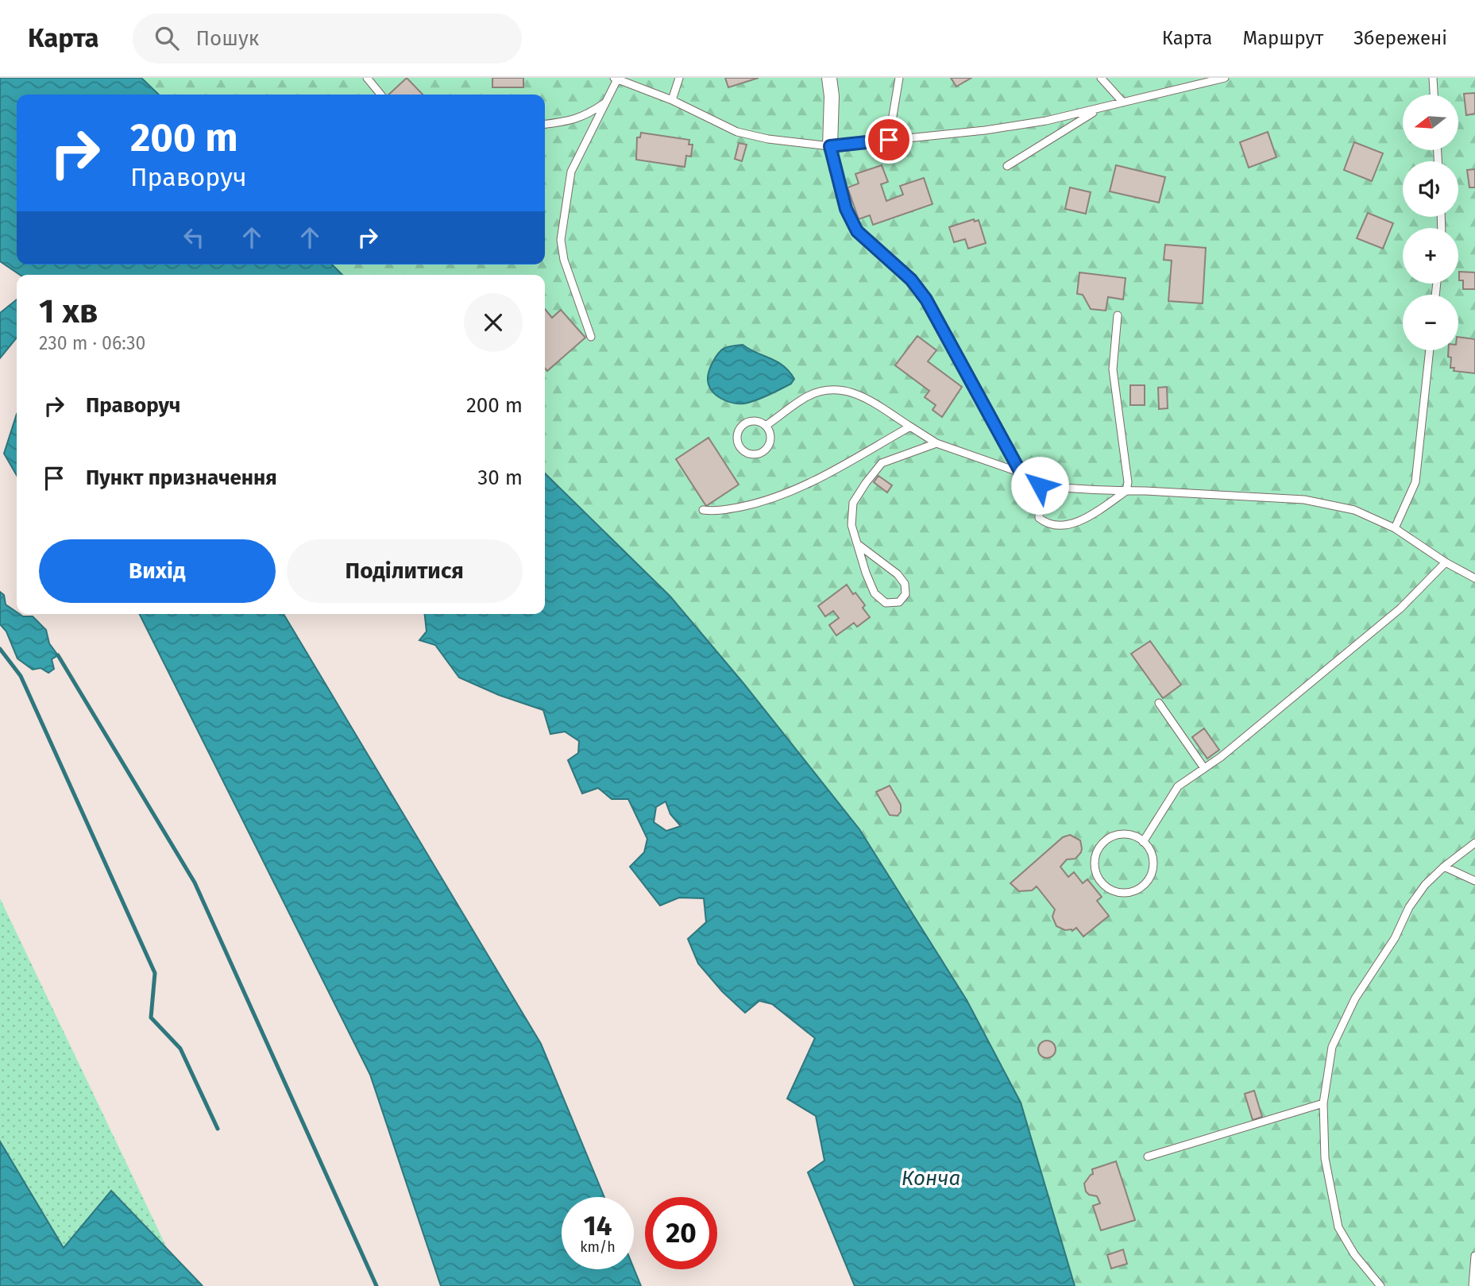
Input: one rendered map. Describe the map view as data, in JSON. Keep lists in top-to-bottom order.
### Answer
{
  "water": ["Конча"],
  "north": "left",
  "page": {
    "header": "Карта",
    "search": "Пошук",
    "nav": ["Карта", "Маршрут", "Збережені"],
    "map_buttons": ["+", "−"],
    "turn": ["200 m", "Праворуч"],
    "heading": ["1 хв", "230 m · 06:30"],
    "list": [
      {
        "name": "Праворуч",
        "value": "200 m"
      },
      {
        "name": "Пункт призначення",
        "value": "30 m"
      }
    ],
    "buttons": ["Вихід", "Поділитися"],
    "speed": "14 km/h",
    "limit": "20"
  }
}
